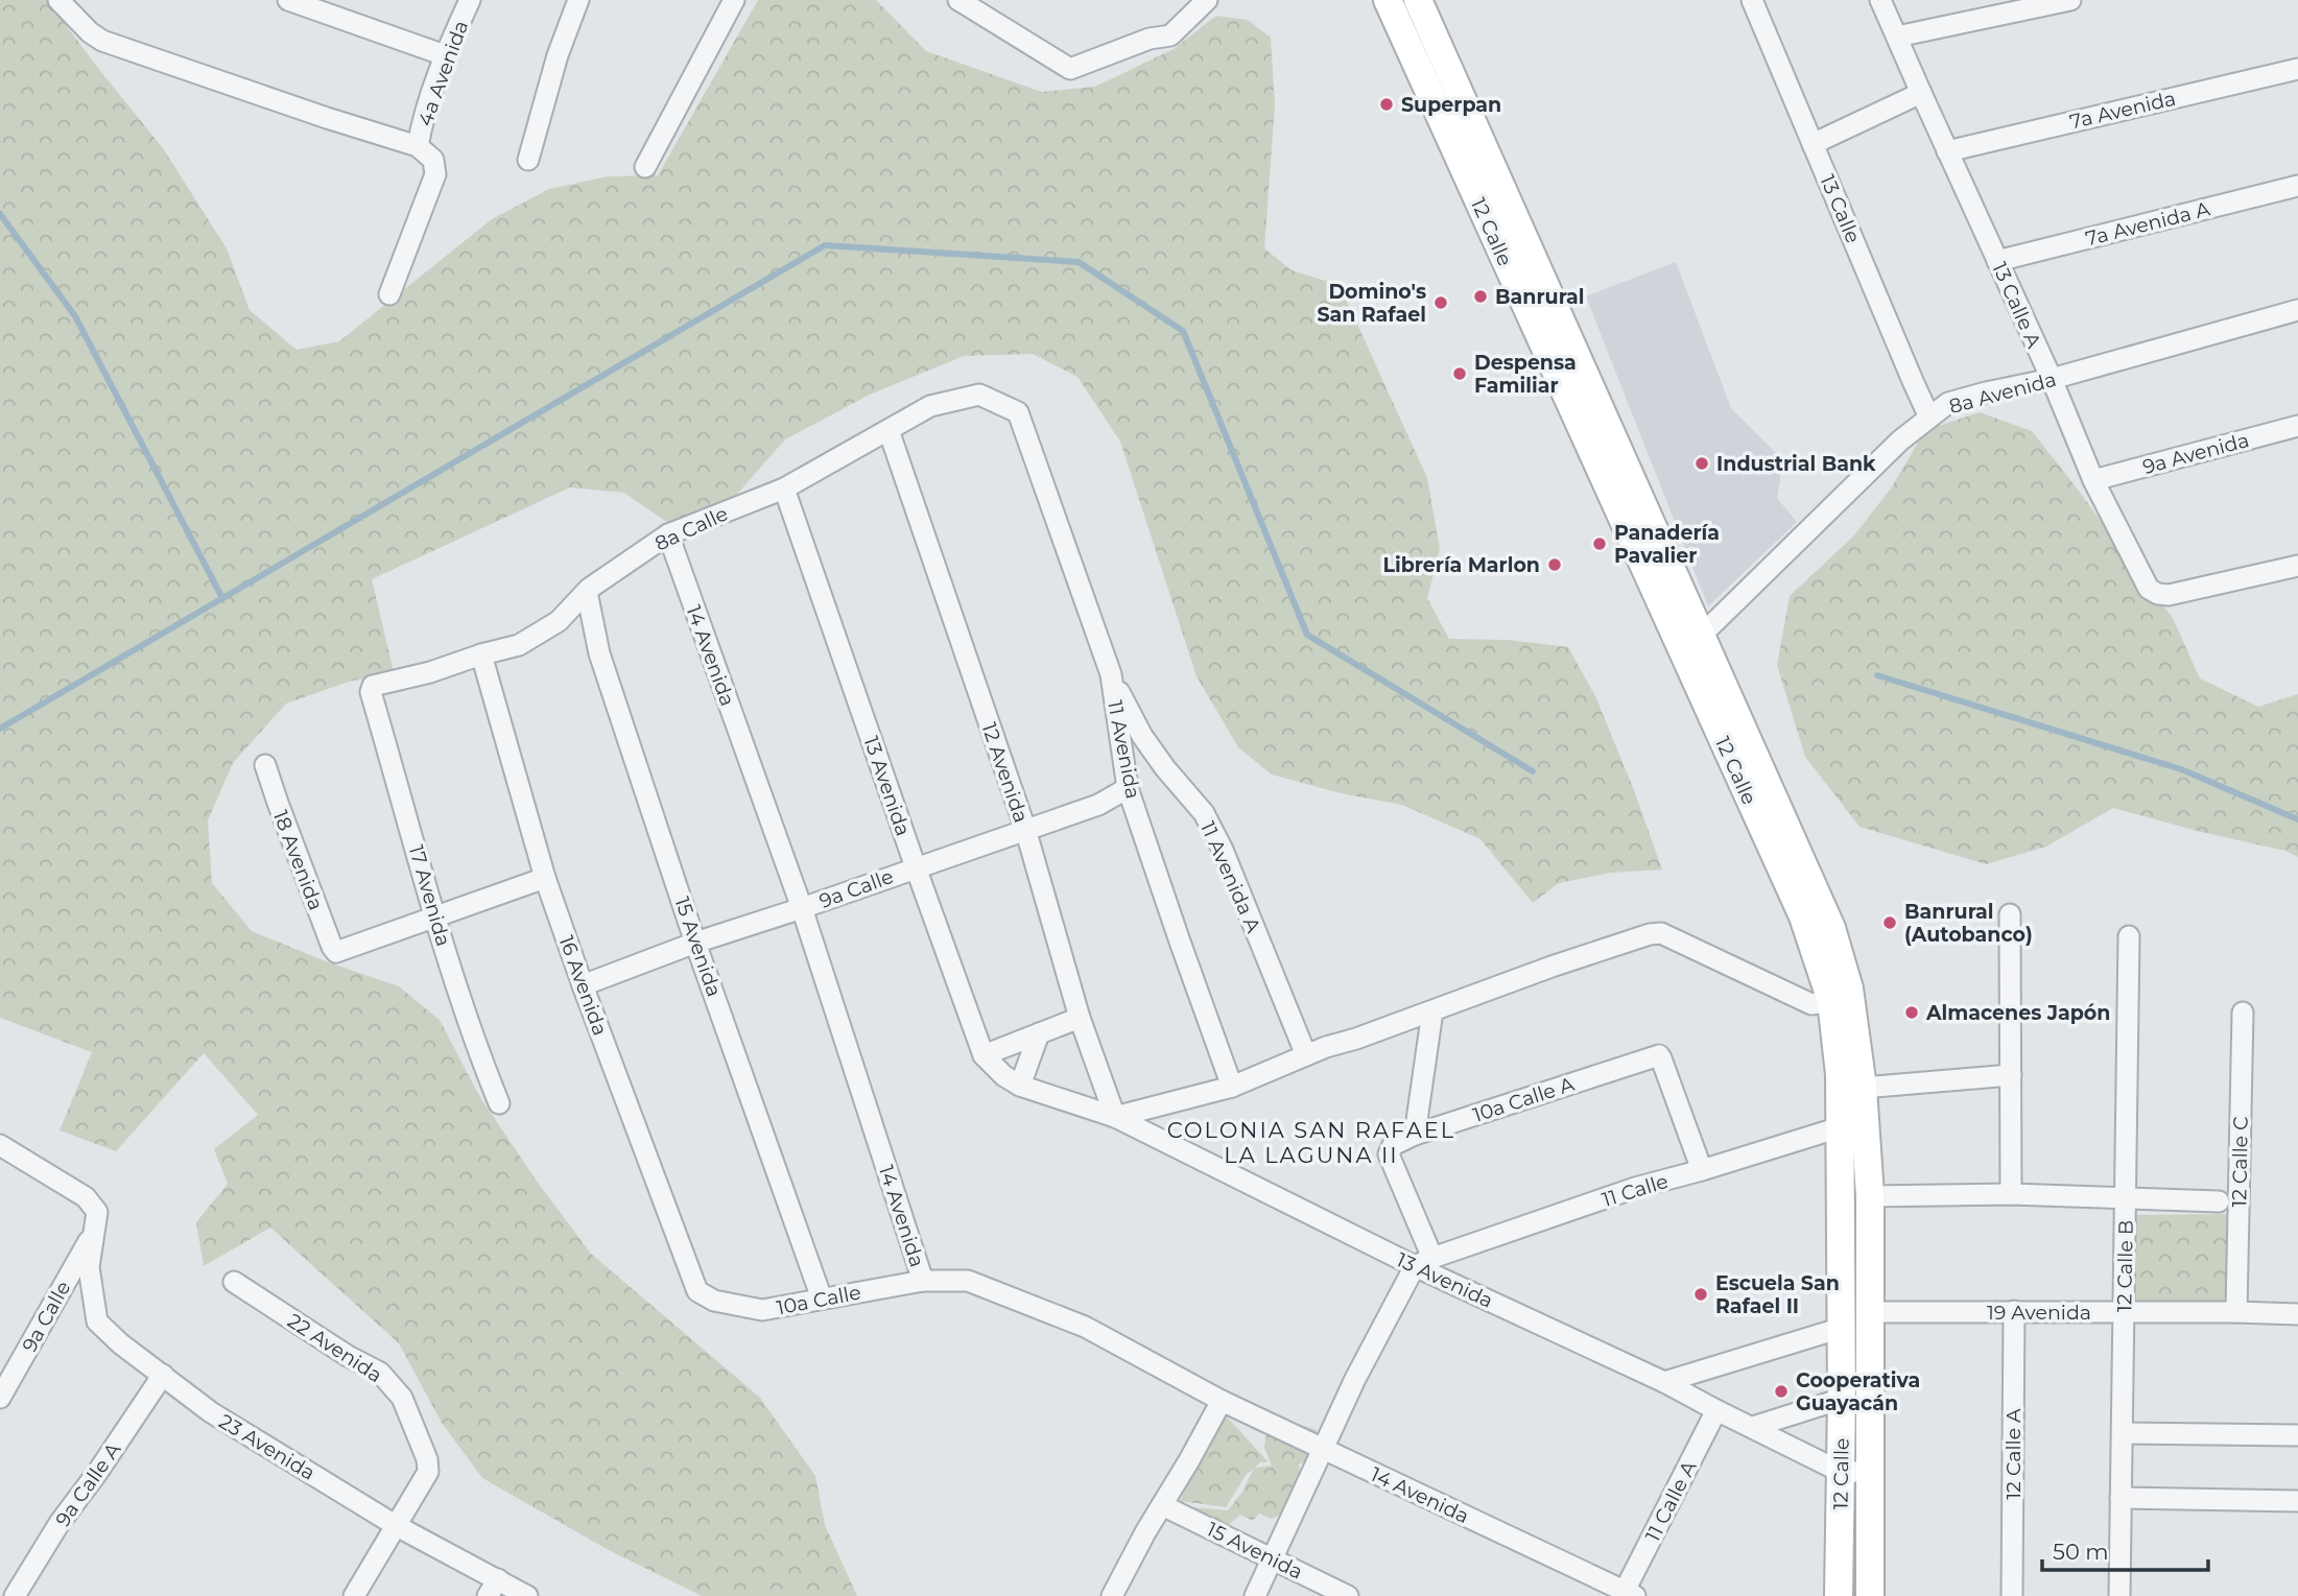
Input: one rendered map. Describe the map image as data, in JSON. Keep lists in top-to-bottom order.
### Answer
{
  "streets": {
    "main road": ["12 Calle"],
    "street": [
      "4a Avenida",
      "7a Avenida",
      "13 Calle",
      "7a Avenida A",
      "13 Calle A",
      "8a Avenida",
      "9a Avenida",
      "8a Calle",
      "14 Avenida",
      "11 Avenida",
      "12 Avenida",
      "13 Avenida",
      "18 Avenida",
      "11 Avenida A",
      "9a Calle",
      "17 Avenida",
      "15 Avenida",
      "16 Avenida",
      "10a Calle A",
      "12 Calle C",
      "11 Calle",
      "12 Calle B",
      "10a Calle",
      "19 Avenida",
      "22 Avenida",
      "23 Avenida",
      "12 Calle A",
      "9a Calle A",
      "11 Calle A"
    ]
  },
  "crossings": [
    ["7a Avenida", "13 Calle A"],
    ["13 Calle", "8a Avenida"],
    ["7a Avenida A", "13 Calle A"],
    ["12 Calle", "8a Avenida"],
    ["12 Calle", "13 Avenida"],
    ["12 Calle", "11 Calle"],
    ["12 Calle", "19 Avenida"],
    ["13 Calle A", "8a Avenida"],
    ["13 Calle A", "9a Avenida"],
    ["8a Calle", "14 Avenida"],
    ["8a Calle", "11 Avenida"],
    ["8a Calle", "12 Avenida"],
    ["8a Calle", "13 Avenida"],
    ["8a Calle", "17 Avenida"],
    ["8a Calle", "15 Avenida"],
    ["8a Calle", "16 Avenida"],
    ["14 Avenida", "9a Calle"],
    ["14 Avenida", "10a Calle"],
    ["14 Avenida", "11 Calle A"],
    ["11 Avenida", "11 Avenida A"],
    ["11 Avenida", "9a Calle"],
    ["12 Avenida", "13 Avenida"],
    ["12 Avenida", "9a Calle"],
    ["13 Avenida", "9a Calle"],
    ["13 Avenida", "10a Calle A"],
    ["13 Avenida", "11 Calle"],
    ["13 Avenida", "11 Calle A"],
    ["18 Avenida", "17 Avenida"],
    ["9a Calle", "15 Avenida"],
    ["9a Calle", "16 Avenida"],
    ["9a Calle", "23 Avenida"],
    ["15 Avenida", "10a Calle"],
    ["16 Avenida", "10a Calle"],
    ["10a Calle A", "11 Calle"],
    ["12 Calle C", "19 Avenida"],
    ["12 Calle B", "19 Avenida"],
    ["19 Avenida", "12 Calle A"],
    ["22 Avenida", "23 Avenida"],
    ["23 Avenida", "9a Calle A"]
  ],
  "districts": ["COLONIA SAN RAFAEL LA LAGUNA II"],
  "places": [
    "Superpan",
    "Banrural",
    "Domino's San Rafael",
    "Despensa Familiar",
    "Industrial Bank",
    "Panadería Pavalier",
    "Librería Marlon",
    "Banrural (Autobanco)",
    "Almacenes Japón",
    "Escuela San Rafael II",
    "Cooperativa Guayacán"
  ],
  "scale_bar": "50 m"
}
